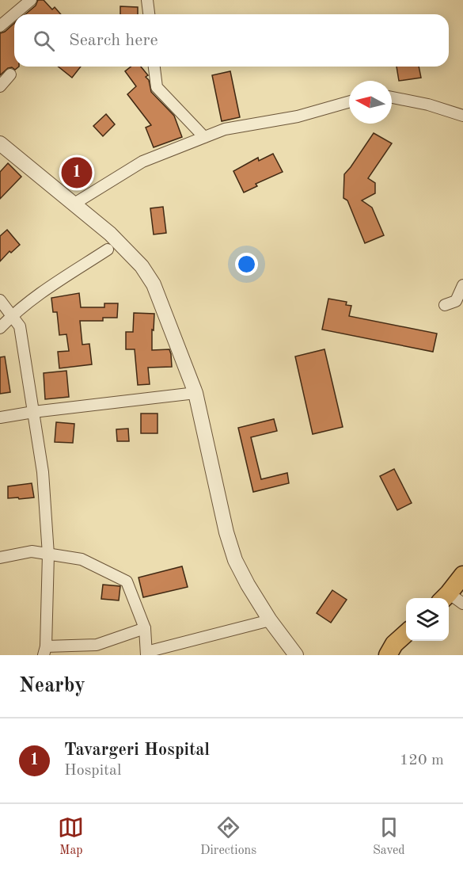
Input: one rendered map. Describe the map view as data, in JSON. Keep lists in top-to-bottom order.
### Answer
{
  "north": "left",
  "page": {
    "search": "Search here",
    "pins": "1",
    "heading": "Nearby",
    "list": [
      {
        "mark": "1",
        "name": "Tavargeri Hospital",
        "note": "Hospital",
        "value": "120 m"
      }
    ],
    "nav": ["Map", "Directions", "Saved"]
  }
}
